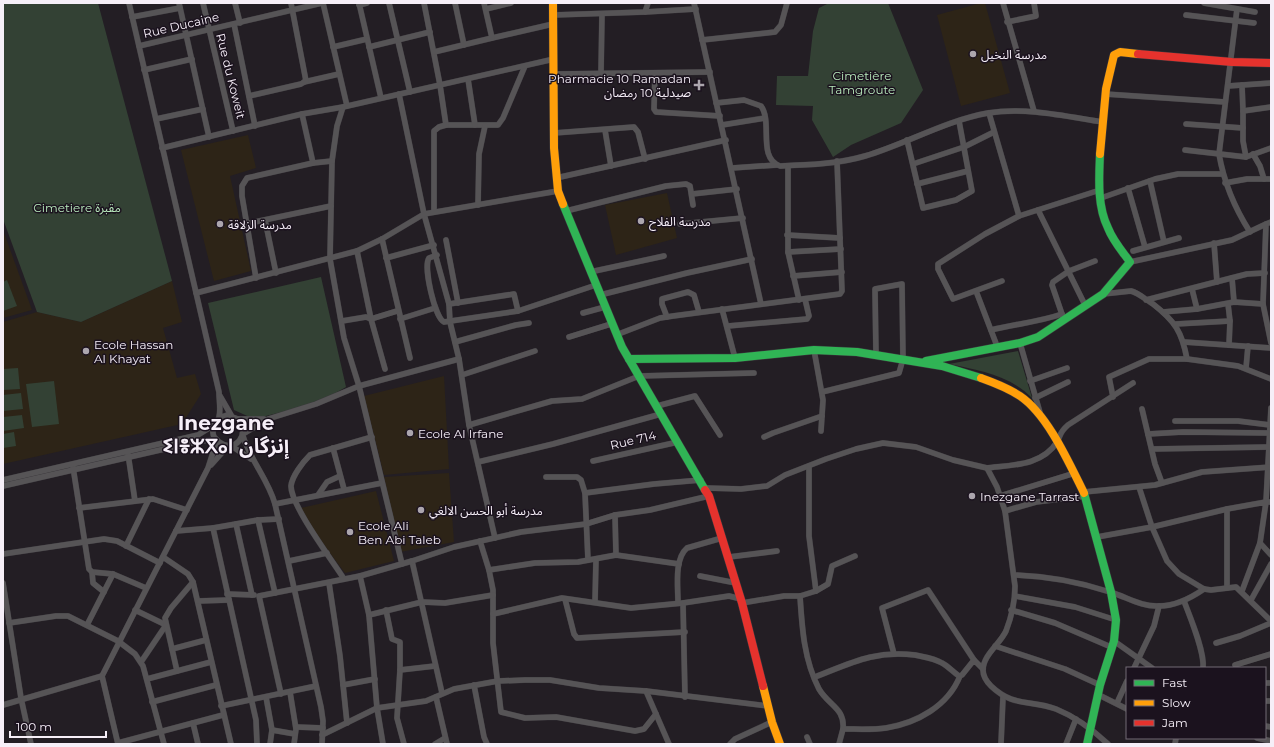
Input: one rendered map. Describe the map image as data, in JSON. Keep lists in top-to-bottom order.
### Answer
{
  "streets": {
    "street": ["Rue Ducaine", "Rue du Koweit", "Rue 714"]
  },
  "crossings": [
    ["Rue Ducaine", "Rue du Koweit"]
  ],
  "districts": ["Inezgane ⵉⵏⴻⵣⴳⴰⵏ إنزگان"],
  "parks": ["Cimetière Tamgroute", "Cimetiere مقبرة"],
  "places": {
    "other": [
      "مدرسة النخيل",
      "مدرسة الفلاح",
      "مدرسة الزلاقة",
      "Ecole Hassan Al Khayat",
      "Ecole Al Irfane",
      "Inezgane Tarrast",
      "مدرسة أبو الحسن الالغي",
      "Ecole Ali Ben Abi Taleb"
    ],
    "health": ["Pharmacie 10 Ramadan صيدلية 10 رمضان"]
  },
  "legend": ["Fast", "Slow", "Jam"],
  "scale_bar": "100 m"
}
